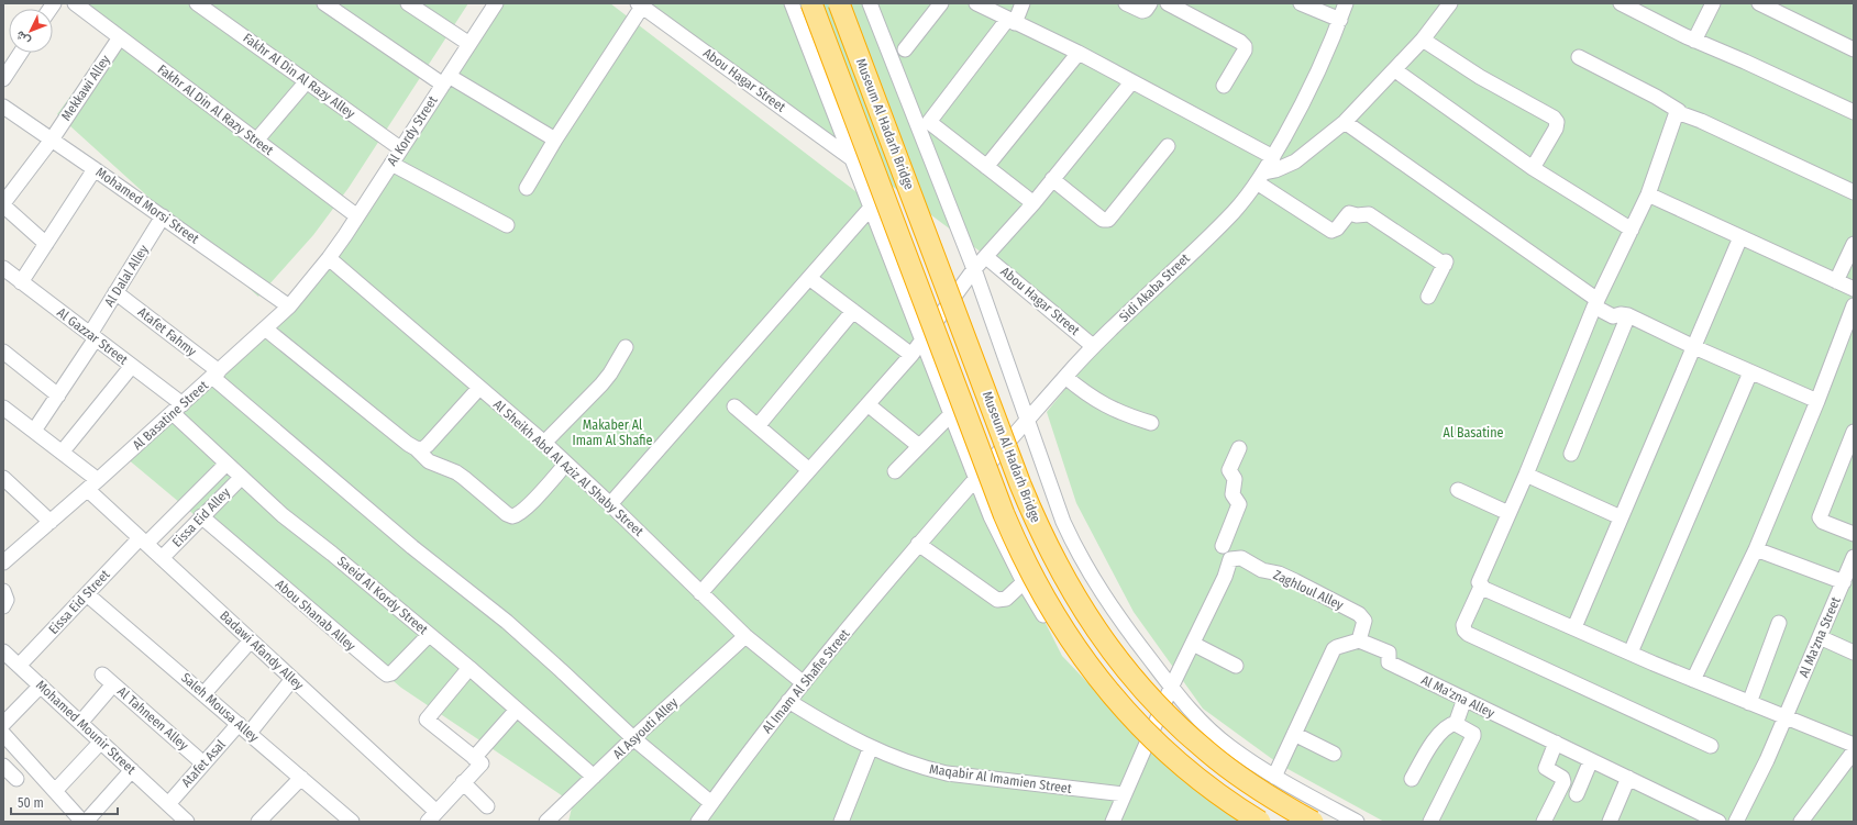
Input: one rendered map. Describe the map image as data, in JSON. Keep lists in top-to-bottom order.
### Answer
{
  "streets": {
    "highway": ["Museum Al Hadarh Bridge"],
    "street": [
      "Fakhr Al Din Al Razy Alley",
      "Abou Hagar Street",
      "Mekkawi Alley",
      "Fakhr Al Din Al Razy Street",
      "Al Kordy Street",
      "Mohamed Morsi Street",
      "Al Dalal Alley",
      "Sidi Akaba Street",
      "Atafet Fahmy",
      "Al Gazzar Street",
      "Al Basatine Street",
      "Al Sheikh Abd Al Aziz Al Shaby Street",
      "Eissa Eid Alley",
      "Zaghloul Alley",
      "Saeid Al Kordy Street",
      "Eissa Eid Street",
      "Abou Shanab Alley",
      "Al Ma'zna Street",
      "Badawi Afandy Alley",
      "Al Imam Al Shafie Street",
      "Al Ma'zna Alley",
      "Saleh Mousa Alley",
      "Al Tahneen Alley",
      "Mohamed Mounir Street",
      "Al Asyouti Alley",
      "Atafet Asal",
      "Maqabir Al Imamien Street"
    ]
  },
  "crossings": [
    ["Fakhr Al Din Al Razy Alley", "Al Kordy Street"],
    ["Abou Hagar Street", "Sidi Akaba Street"],
    ["Mekkawi Alley", "Fakhr Al Din Al Razy Street"],
    ["Mekkawi Alley", "Mohamed Morsi Street"],
    ["Fakhr Al Din Al Razy Street", "Al Kordy Street"],
    ["Al Kordy Street", "Al Basatine Street"],
    ["Al Kordy Street", "Al Sheikh Abd Al Aziz Al Shaby Street"],
    ["Mohamed Morsi Street", "Al Dalal Alley"],
    ["Mohamed Morsi Street", "Al Basatine Street"],
    ["Al Dalal Alley", "Atafet Fahmy"],
    ["Al Dalal Alley", "Al Gazzar Street"],
    ["Al Dalal Alley", "Badawi Afandy Alley"],
    ["Sidi Akaba Street", "Al Imam Al Shafie Street"],
    ["Atafet Fahmy", "Al Basatine Street"],
    ["Atafet Fahmy", "Al Imam Al Shafie Street"],
    ["Atafet Fahmy", "Al Asyouti Alley"],
    ["Al Gazzar Street", "Al Basatine Street"],
    ["Al Gazzar Street", "Saeid Al Kordy Street"],
    ["Al Basatine Street", "Al Sheikh Abd Al Aziz Al Shaby Street"],
    ["Al Basatine Street", "Saeid Al Kordy Street"],
    ["Al Basatine Street", "Badawi Afandy Alley"],
    ["Al Sheikh Abd Al Aziz Al Shaby Street", "Al Imam Al Shafie Street"],
    ["Al Sheikh Abd Al Aziz Al Shaby Street", "Al Asyouti Alley"],
    ["Eissa Eid Alley", "Saeid Al Kordy Street"],
    ["Eissa Eid Alley", "Abou Shanab Alley"],
    ["Eissa Eid Alley", "Badawi Afandy Alley"],
    ["Zaghloul Alley", "Al Ma'zna Alley"],
    ["Saeid Al Kordy Street", "Eissa Eid Street"],
    ["Saeid Al Kordy Street", "Abou Shanab Alley"],
    ["Saeid Al Kordy Street", "Al Asyouti Alley"],
    ["Eissa Eid Street", "Badawi Afandy Alley"],
    ["Eissa Eid Street", "Saleh Mousa Alley"],
    ["Eissa Eid Street", "Mohamed Mounir Street"],
    ["Badawi Afandy Alley", "Atafet Asal"],
    ["Al Imam Al Shafie Street", "Maqabir Al Imamien Street"],
    ["Saleh Mousa Alley", "Atafet Asal"],
    ["Al Tahneen Alley", "Atafet Asal"],
    ["Mohamed Mounir Street", "Atafet Asal"]
  ],
  "parks": ["Makaber Al Imam Al Shafie", "Al Basatine"],
  "scale_bar": "50 m",
  "north": "bottom left"
}
